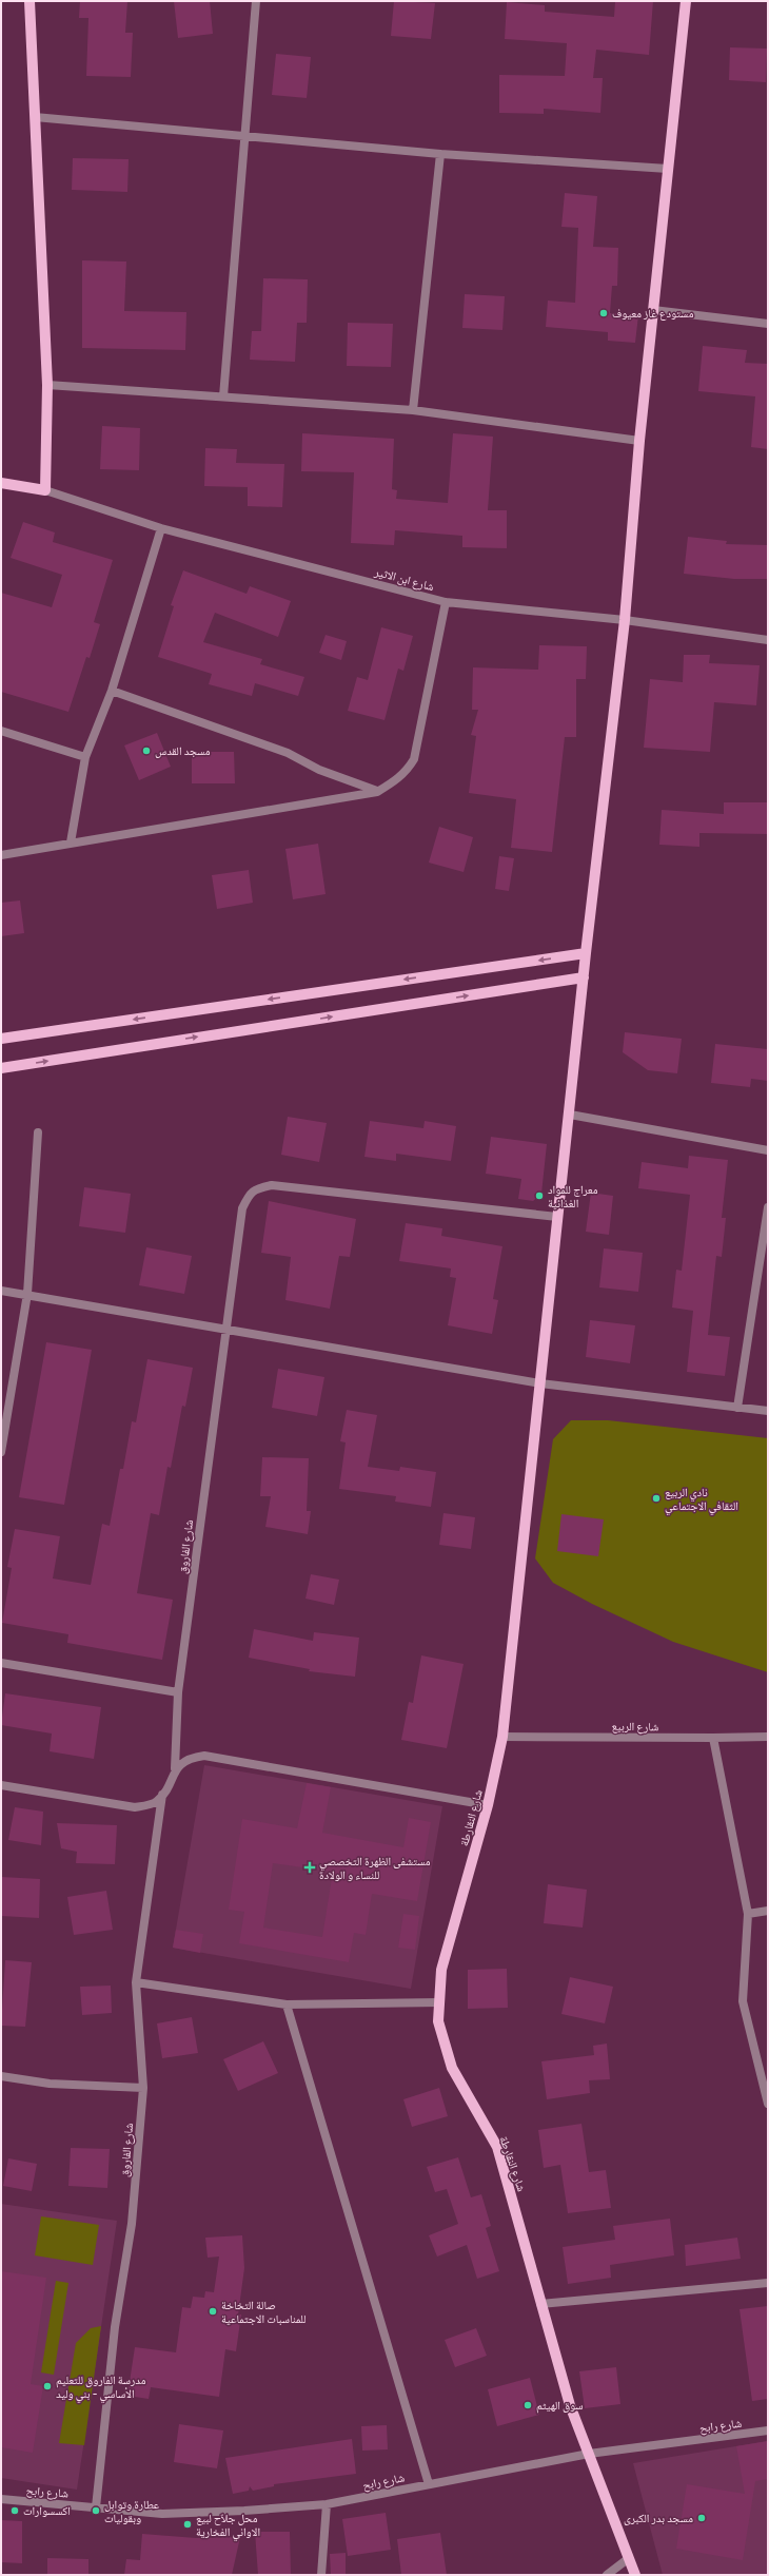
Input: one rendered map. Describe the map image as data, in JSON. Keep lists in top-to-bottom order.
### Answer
{
  "streets": {
    "main road": ["شارع النقارطة"],
    "street": [
      "شارع ابن الاثير",
      "شارع الفاروق",
      "شارع الربيع",
      "شارع رابح"
    ]
  },
  "crossings": [
    ["شارع ابن الاثير", "شارع النقارطة"],
    ["شارع الفاروق", "شارع النقارطة"],
    ["شارع الفاروق", "شارع رابح"],
    ["شارع الربيع", "شارع النقارطة"],
    ["شارع النقارطة", "شارع رابح"]
  ],
  "places": {
    "other": [
      "مستودع غاز معيوف",
      "مسجد القدس",
      "معراج للمواد الغذائية",
      "نادي الربيع الثقافي الاجتماعي",
      "صالة التخاخة للمناسبات الاجتماعية",
      "مدرسة الفاروق للتعليم الأساسي - بني وليد",
      "سوق الهيثم",
      "اكسسوارات",
      "عطارة وتوابل وبقوليات",
      "مسجد بدر الكبرى",
      "محل جلاّح لبيع الاواني الفخارية"
    ],
    "health": ["مستشفى الظهرة التخصصي للنساء و الولادة"]
  }
}
